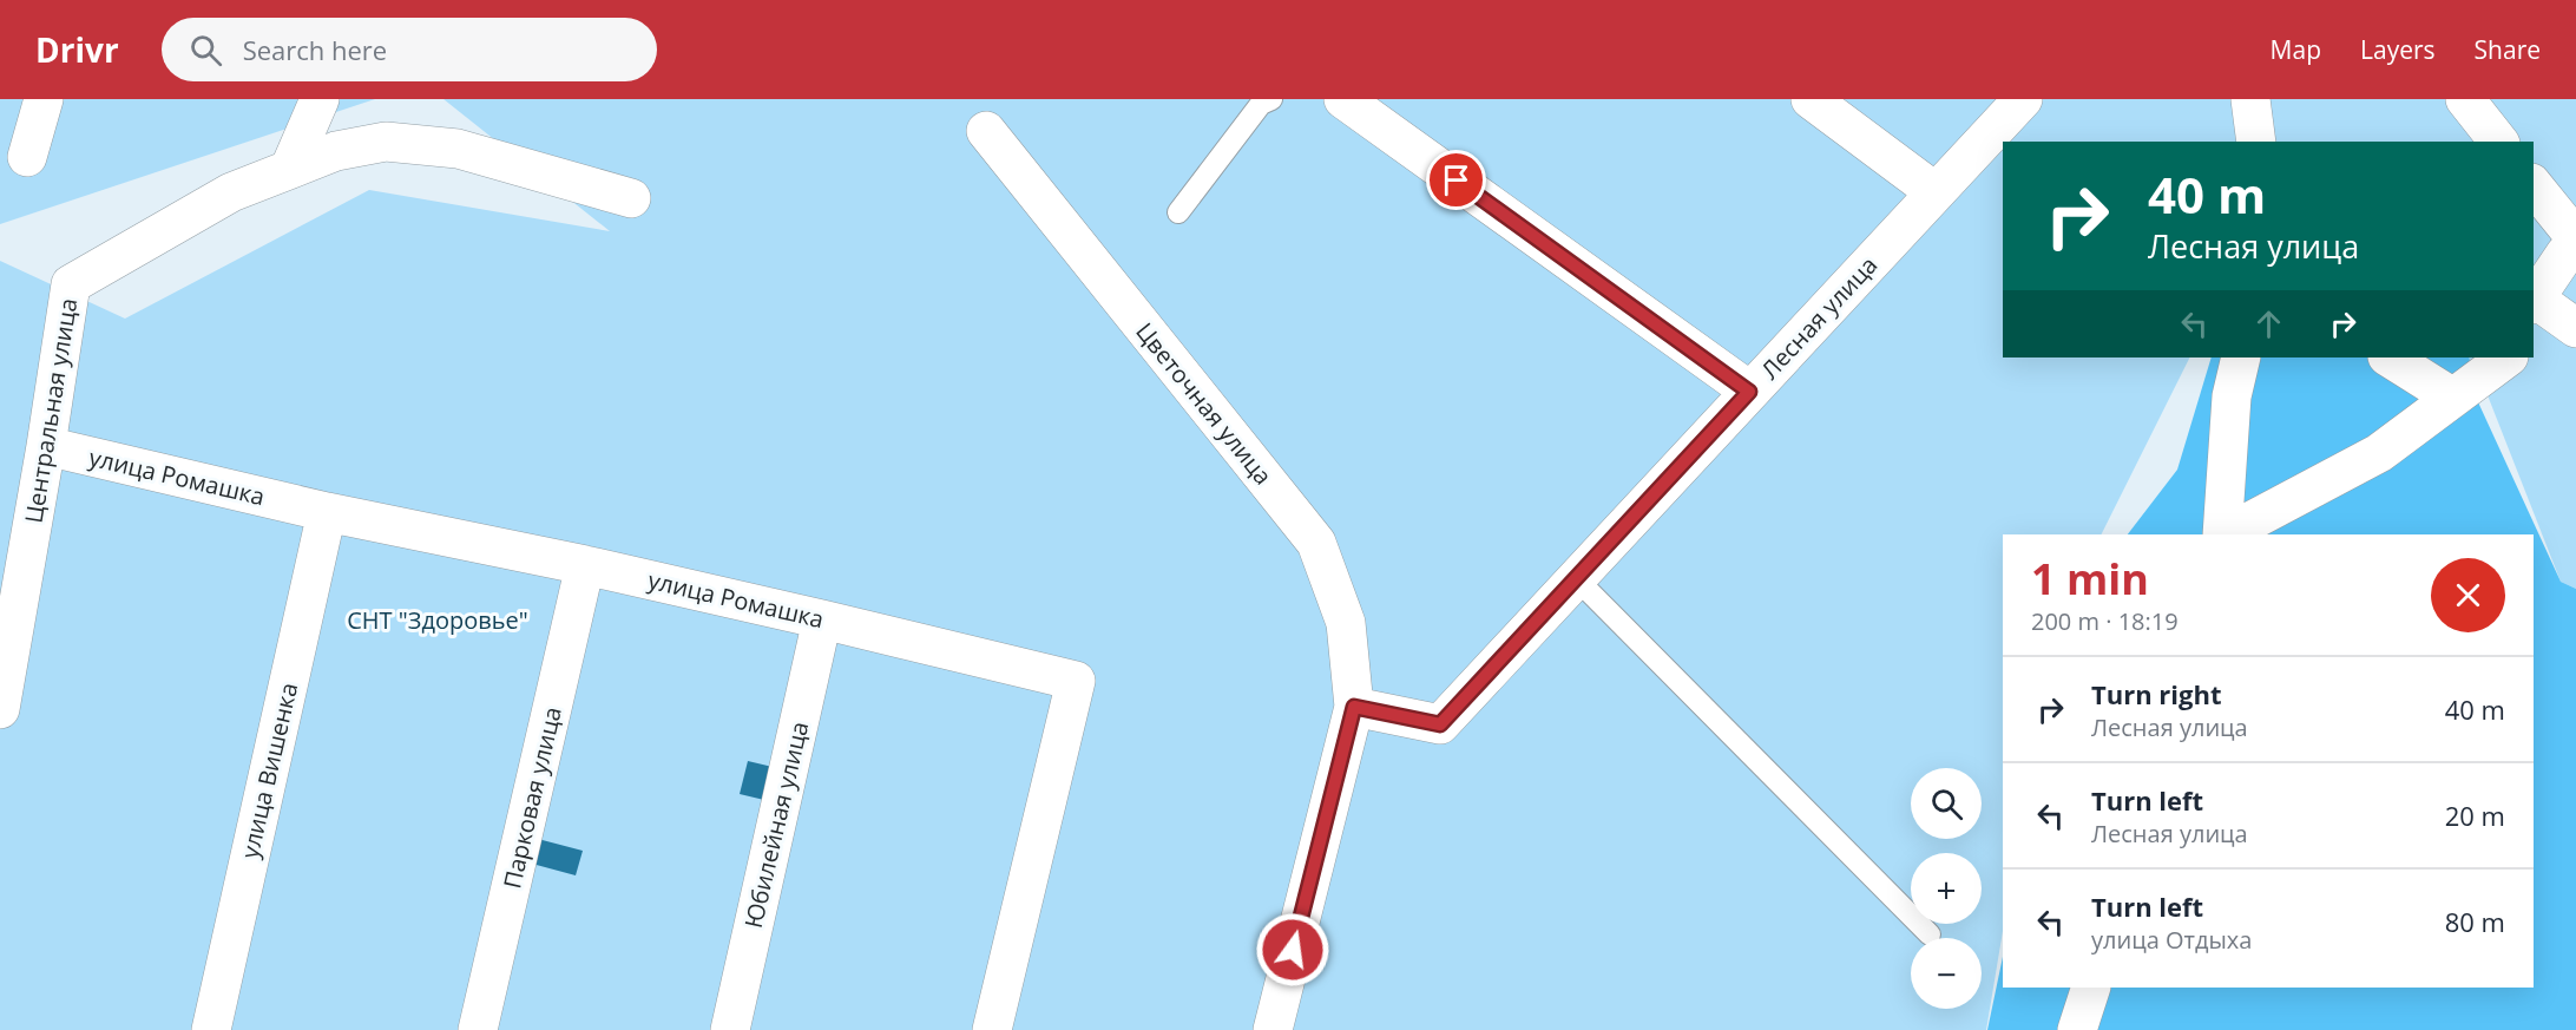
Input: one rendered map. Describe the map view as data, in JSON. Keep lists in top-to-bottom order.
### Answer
{
  "streets": {
    "street": [
      "Лесная улица",
      "Цветочная улица",
      "Центральная улица",
      "улица Ромашка",
      "улица Вишенка",
      "Парковая улица",
      "Юбилейная улица"
    ]
  },
  "crossings": [
    ["Лесная улица", "Цветочная улица"],
    ["Центральная улица", "улица Ромашка"],
    ["улица Ромашка", "улица Вишенка"],
    ["улица Ромашка", "Парковая улица"],
    ["улица Ромашка", "Юбилейная улица"]
  ],
  "parks": ["СНТ \"Здоровье\""],
  "page": {
    "header": "Drivr",
    "search": "Search here",
    "nav": ["Map", "Layers", "Share"],
    "turn": ["40 m", "Лесная улица"],
    "heading": ["1 min", "200 m · 18:19"],
    "list": [
      {
        "name": "Turn right",
        "note": "Лесная улица",
        "value": "40 m"
      },
      {
        "name": "Turn left",
        "note": "Лесная улица",
        "value": "20 m"
      },
      {
        "name": "Turn left",
        "note": "улица Отдыха",
        "value": "80 m"
      }
    ],
    "map_buttons": ["+", "−"]
  }
}
